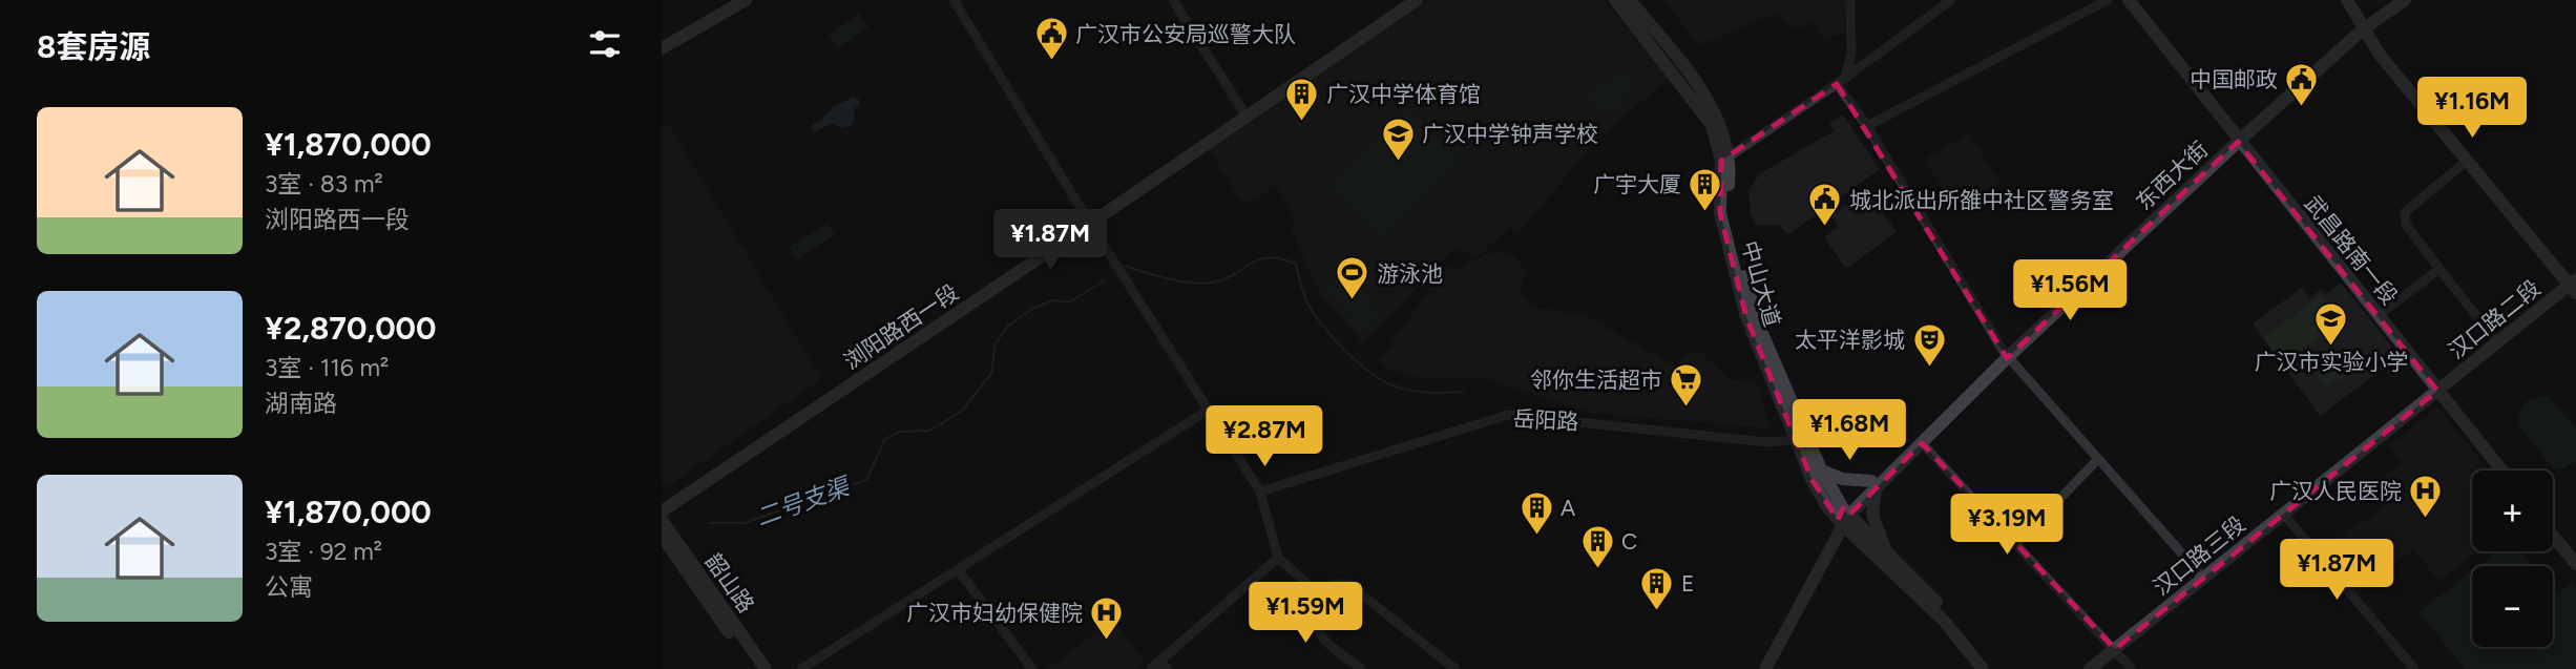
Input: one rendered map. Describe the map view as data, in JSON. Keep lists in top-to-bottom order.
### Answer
{
  "streets": {
    "street": [
      "东西大街",
      "武昌路南一段",
      "中山大道",
      "汉口路二段",
      "浏阳路西一段",
      "岳阳路",
      "汉口路三段",
      "韶山路"
    ]
  },
  "crossings": [
    ["东西大街", "武昌路南一段"],
    ["东西大街", "中山大道"],
    ["武昌路南一段", "汉口路二段"],
    ["武昌路南一段", "汉口路三段"],
    ["中山大道", "岳阳路"],
    ["汉口路二段", "汉口路三段"]
  ],
  "water": ["二号支渠"],
  "places": {
    "public building": ["广汉市公安局巡警大队", "中国邮政", "城北派出所雒中社区警务室"],
    "building": [
      "广汉中学体育馆",
      "广宇大厦",
      "A",
      "C",
      "E"
    ],
    "school or university": ["广汉中学钟声学校", "广汉市实验小学"],
    "sports": ["游泳池"],
    "theatre": ["太平洋影城"],
    "supermarket": ["邻你生活超市"],
    "hospital": ["广汉人民医院", "广汉市妇幼保健院"]
  },
  "page": {
    "heading": "8套房源",
    "price": [
      "¥1.16M",
      "¥1.87M",
      "¥1.56M",
      "¥1.68M",
      "¥2.87M",
      "¥3.19M",
      "¥1.87M",
      "¥1.59M"
    ],
    "list": [
      {
        "name": "¥1,870,000",
        "note": "3室 · 83 m² · 浏阳路西一段"
      },
      {
        "name": "¥2,870,000",
        "note": "3室 · 116 m² · 湖南路"
      },
      {
        "name": "¥1,870,000",
        "note": "3室 · 92 m² · 公寓"
      }
    ],
    "map_buttons": ["+", "−"]
  }
}
